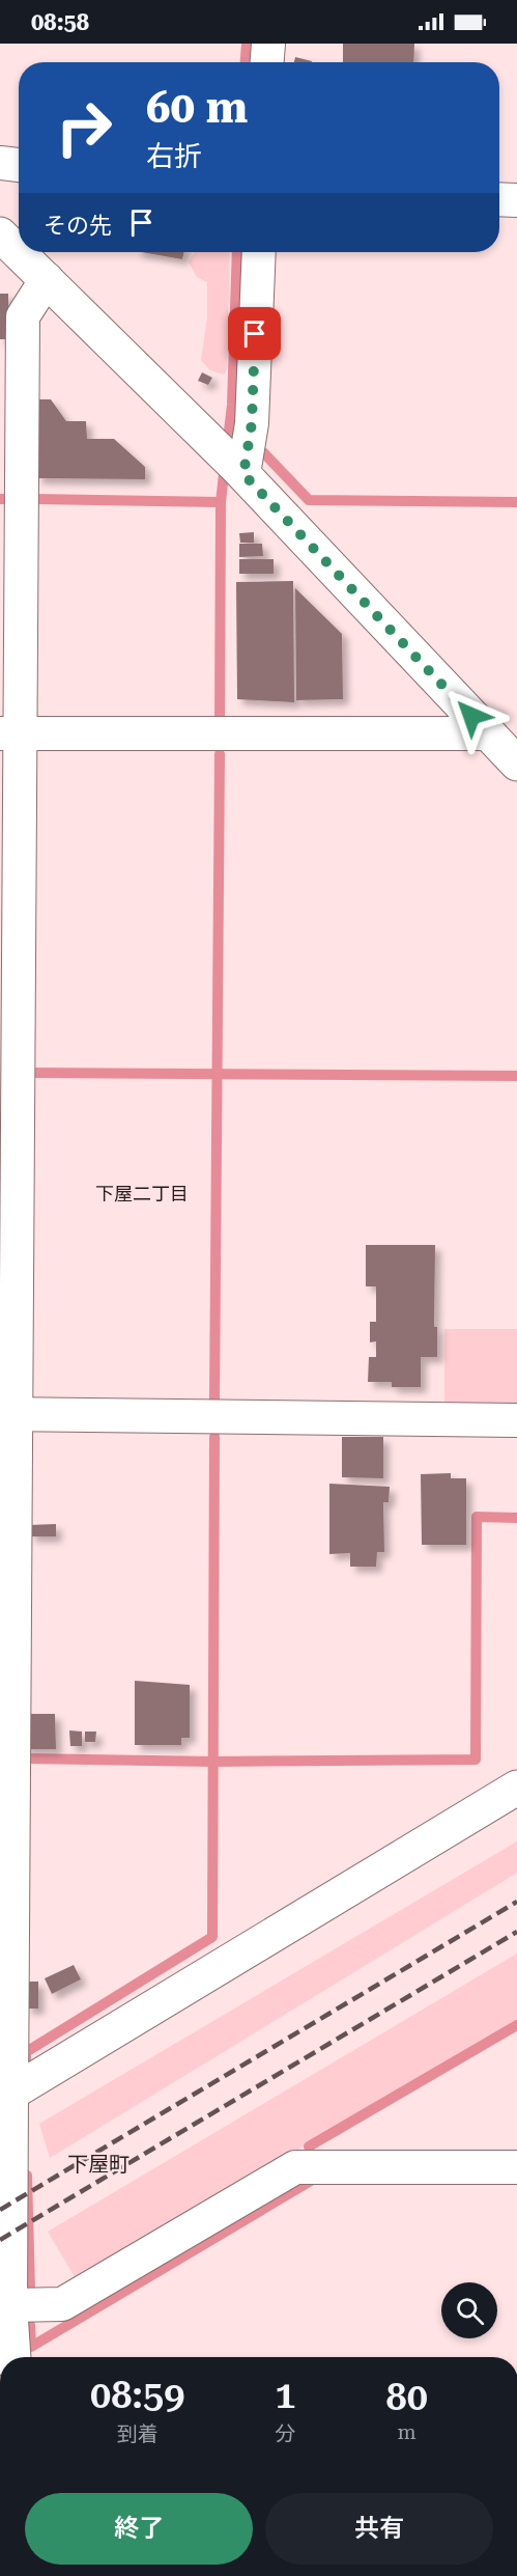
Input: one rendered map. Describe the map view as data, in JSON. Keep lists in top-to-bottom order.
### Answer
{
  "districts": ["下屋二丁目", "下屋町"],
  "page": {
    "status": "08:58",
    "turn": ["60 m", "右折"],
    "then": "その先",
    "eta": [
      "08:59",
      "到着",
      "1",
      "分",
      "80",
      "m"
    ],
    "buttons": ["終了", "共有"]
  }
}
